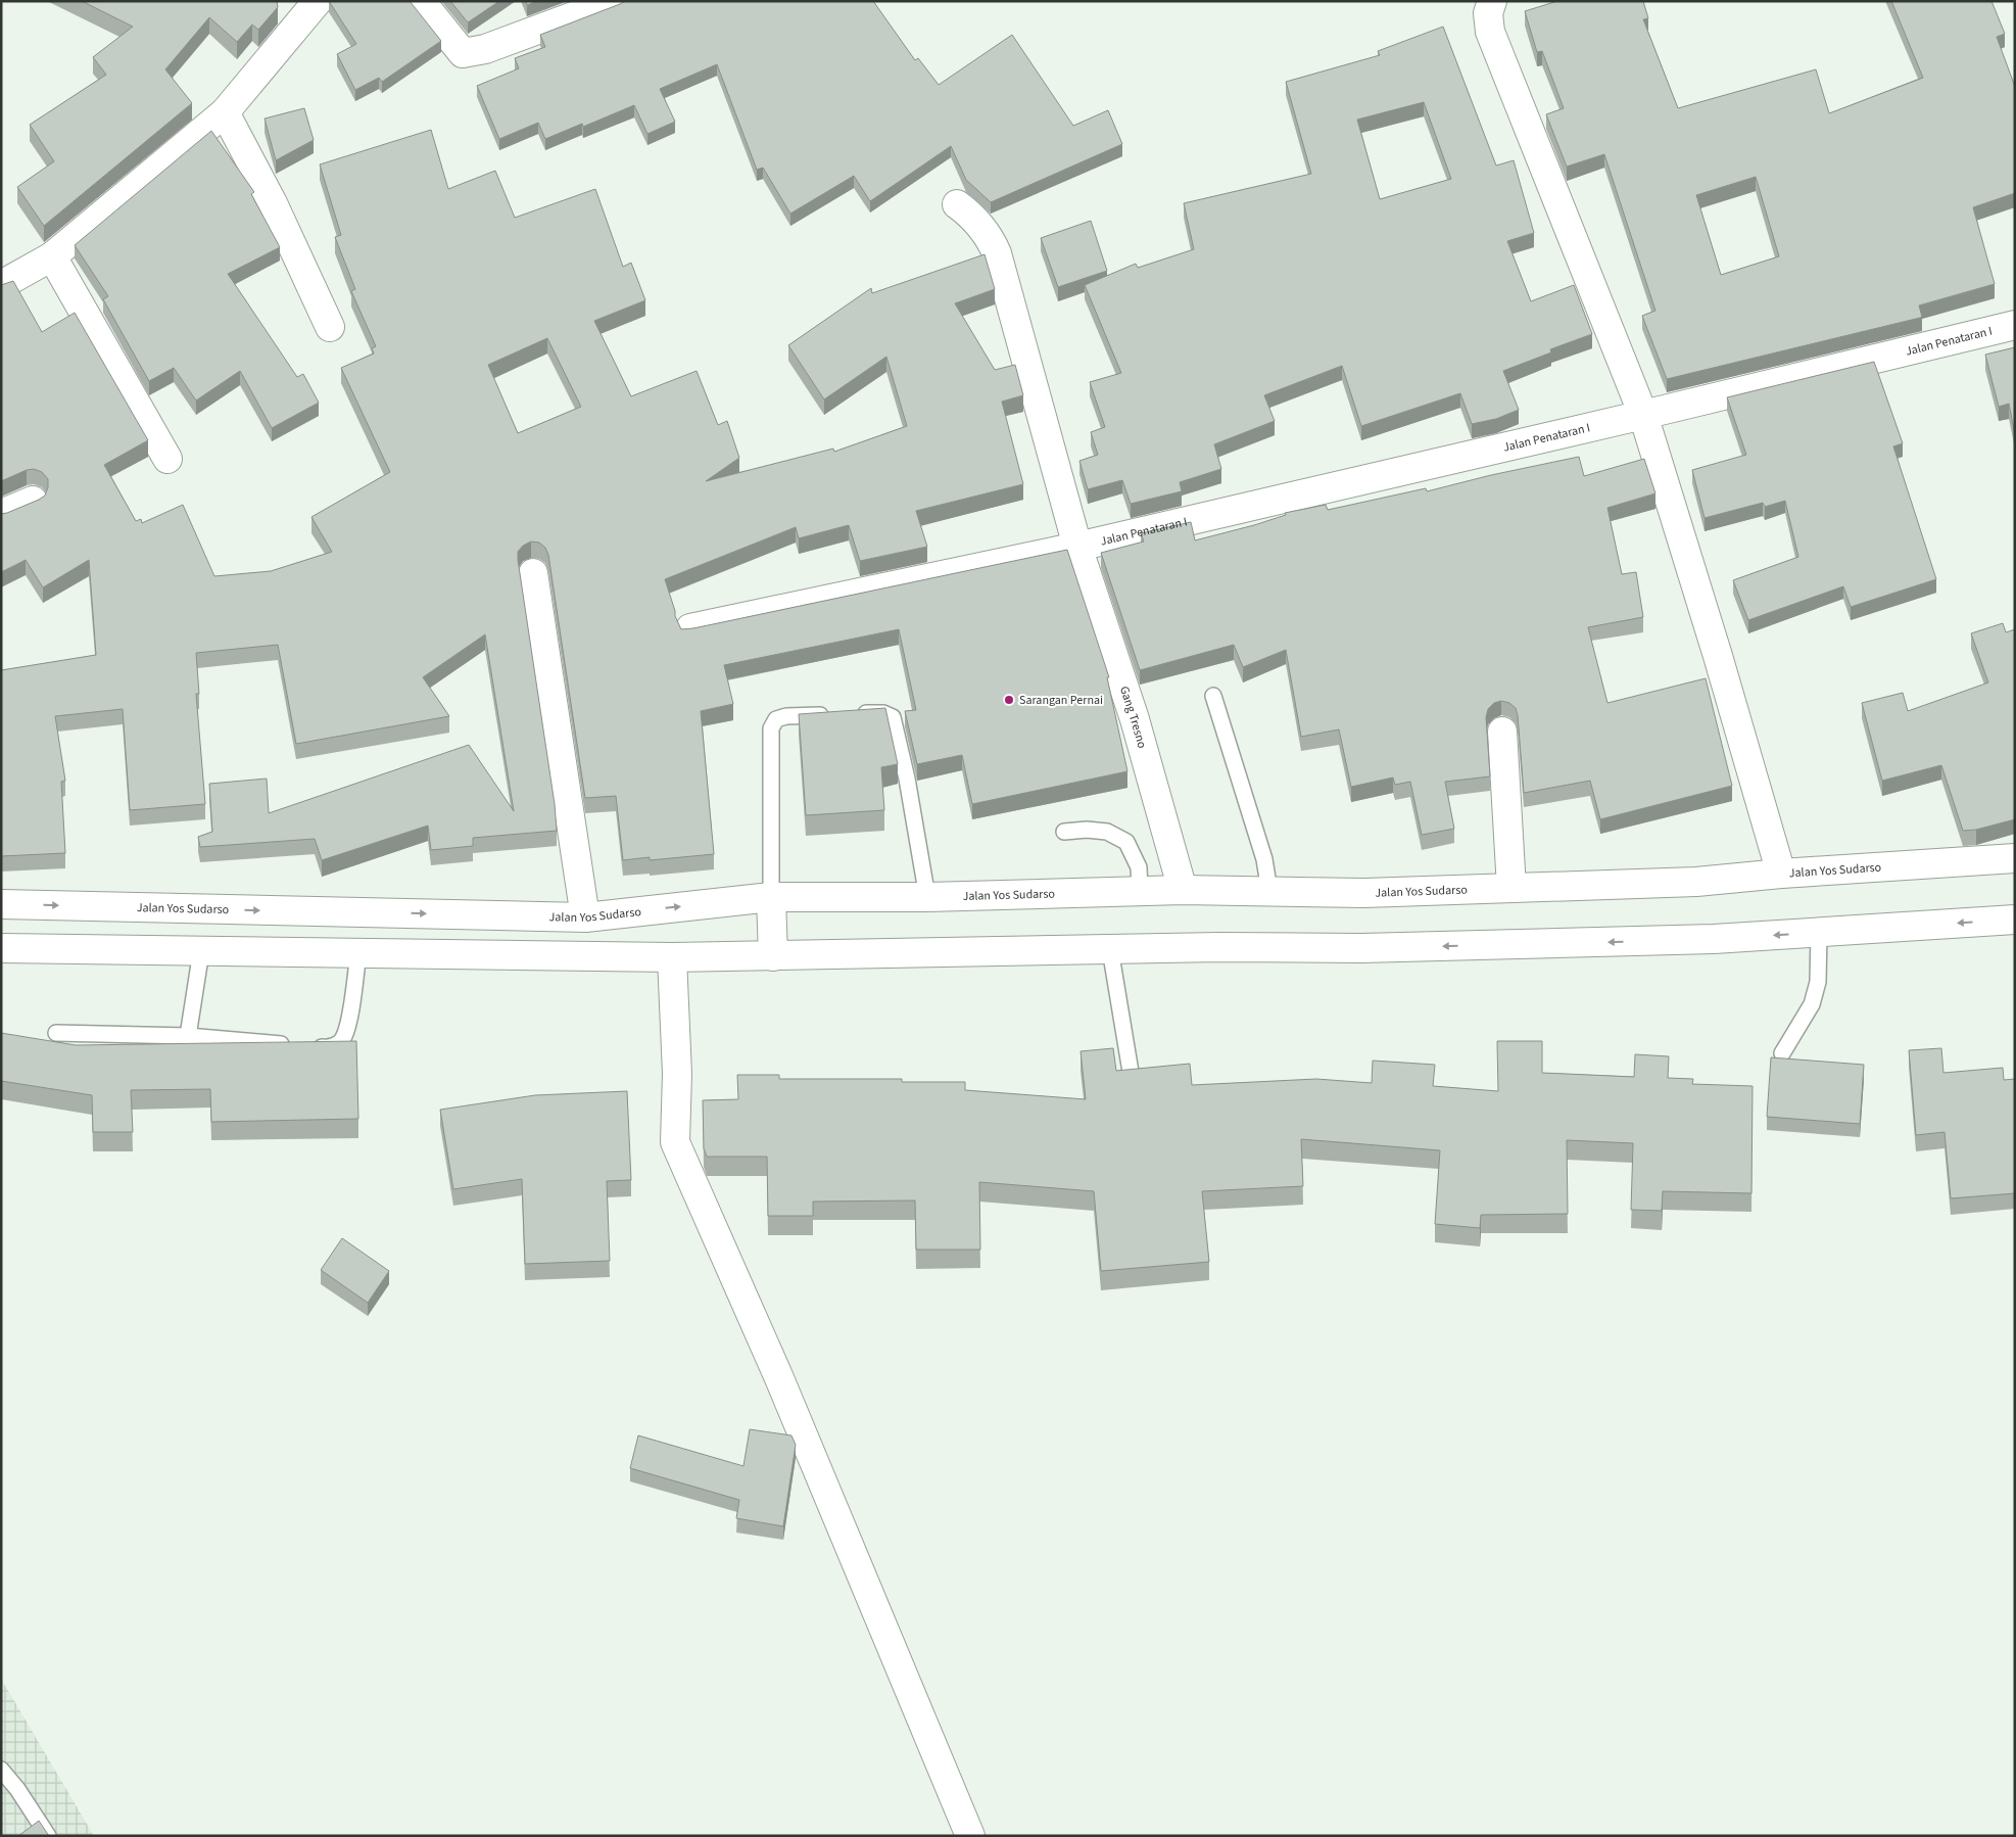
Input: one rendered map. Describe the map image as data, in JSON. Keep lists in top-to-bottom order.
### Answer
{
  "streets": {
    "main road": ["Jalan Penataran I", "Gang Tresno", "Jalan Yos Sudarso"]
  },
  "crossings": [
    ["Jalan Penataran I", "Gang Tresno"],
    ["Gang Tresno", "Jalan Yos Sudarso"]
  ],
  "places": ["Sarangan Pernai"]
}
